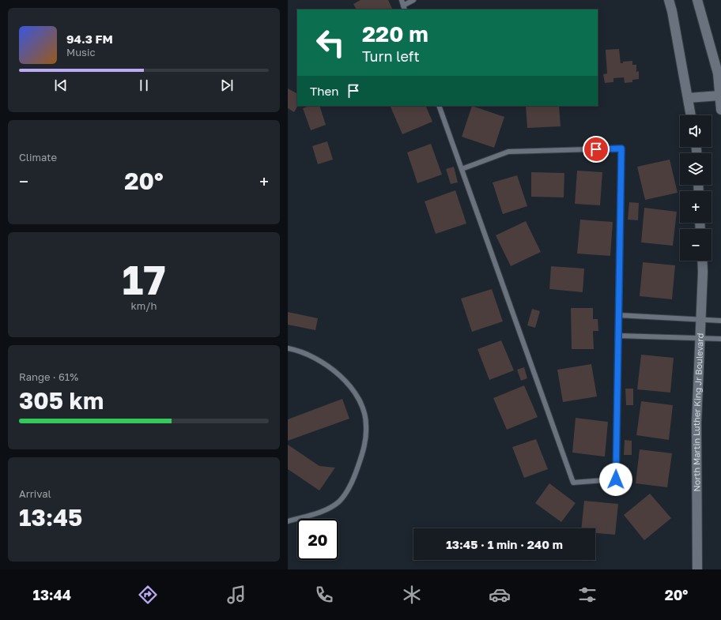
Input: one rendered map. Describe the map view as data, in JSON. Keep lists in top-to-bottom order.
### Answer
{
  "streets": {
    "main road": ["North Martin Luther King Jr Boulevard"]
  },
  "page": {
    "turn": ["220 m", "Turn left"],
    "song": ["94.3 FM", "Music"],
    "then": "Then",
    "map_buttons": ["+", "−"],
    "tile": [
      "Climate",
      ["17", "km/h"],
      ["Range · 61%", "305 km"],
      ["Arrival", "13:45"]
    ],
    "heat": ["−", "20°", "+"],
    "limit": "20",
    "trip": "13:45 · 1 min · 240 m",
    "tabs": ["13:44", "20°"]
  }
}
